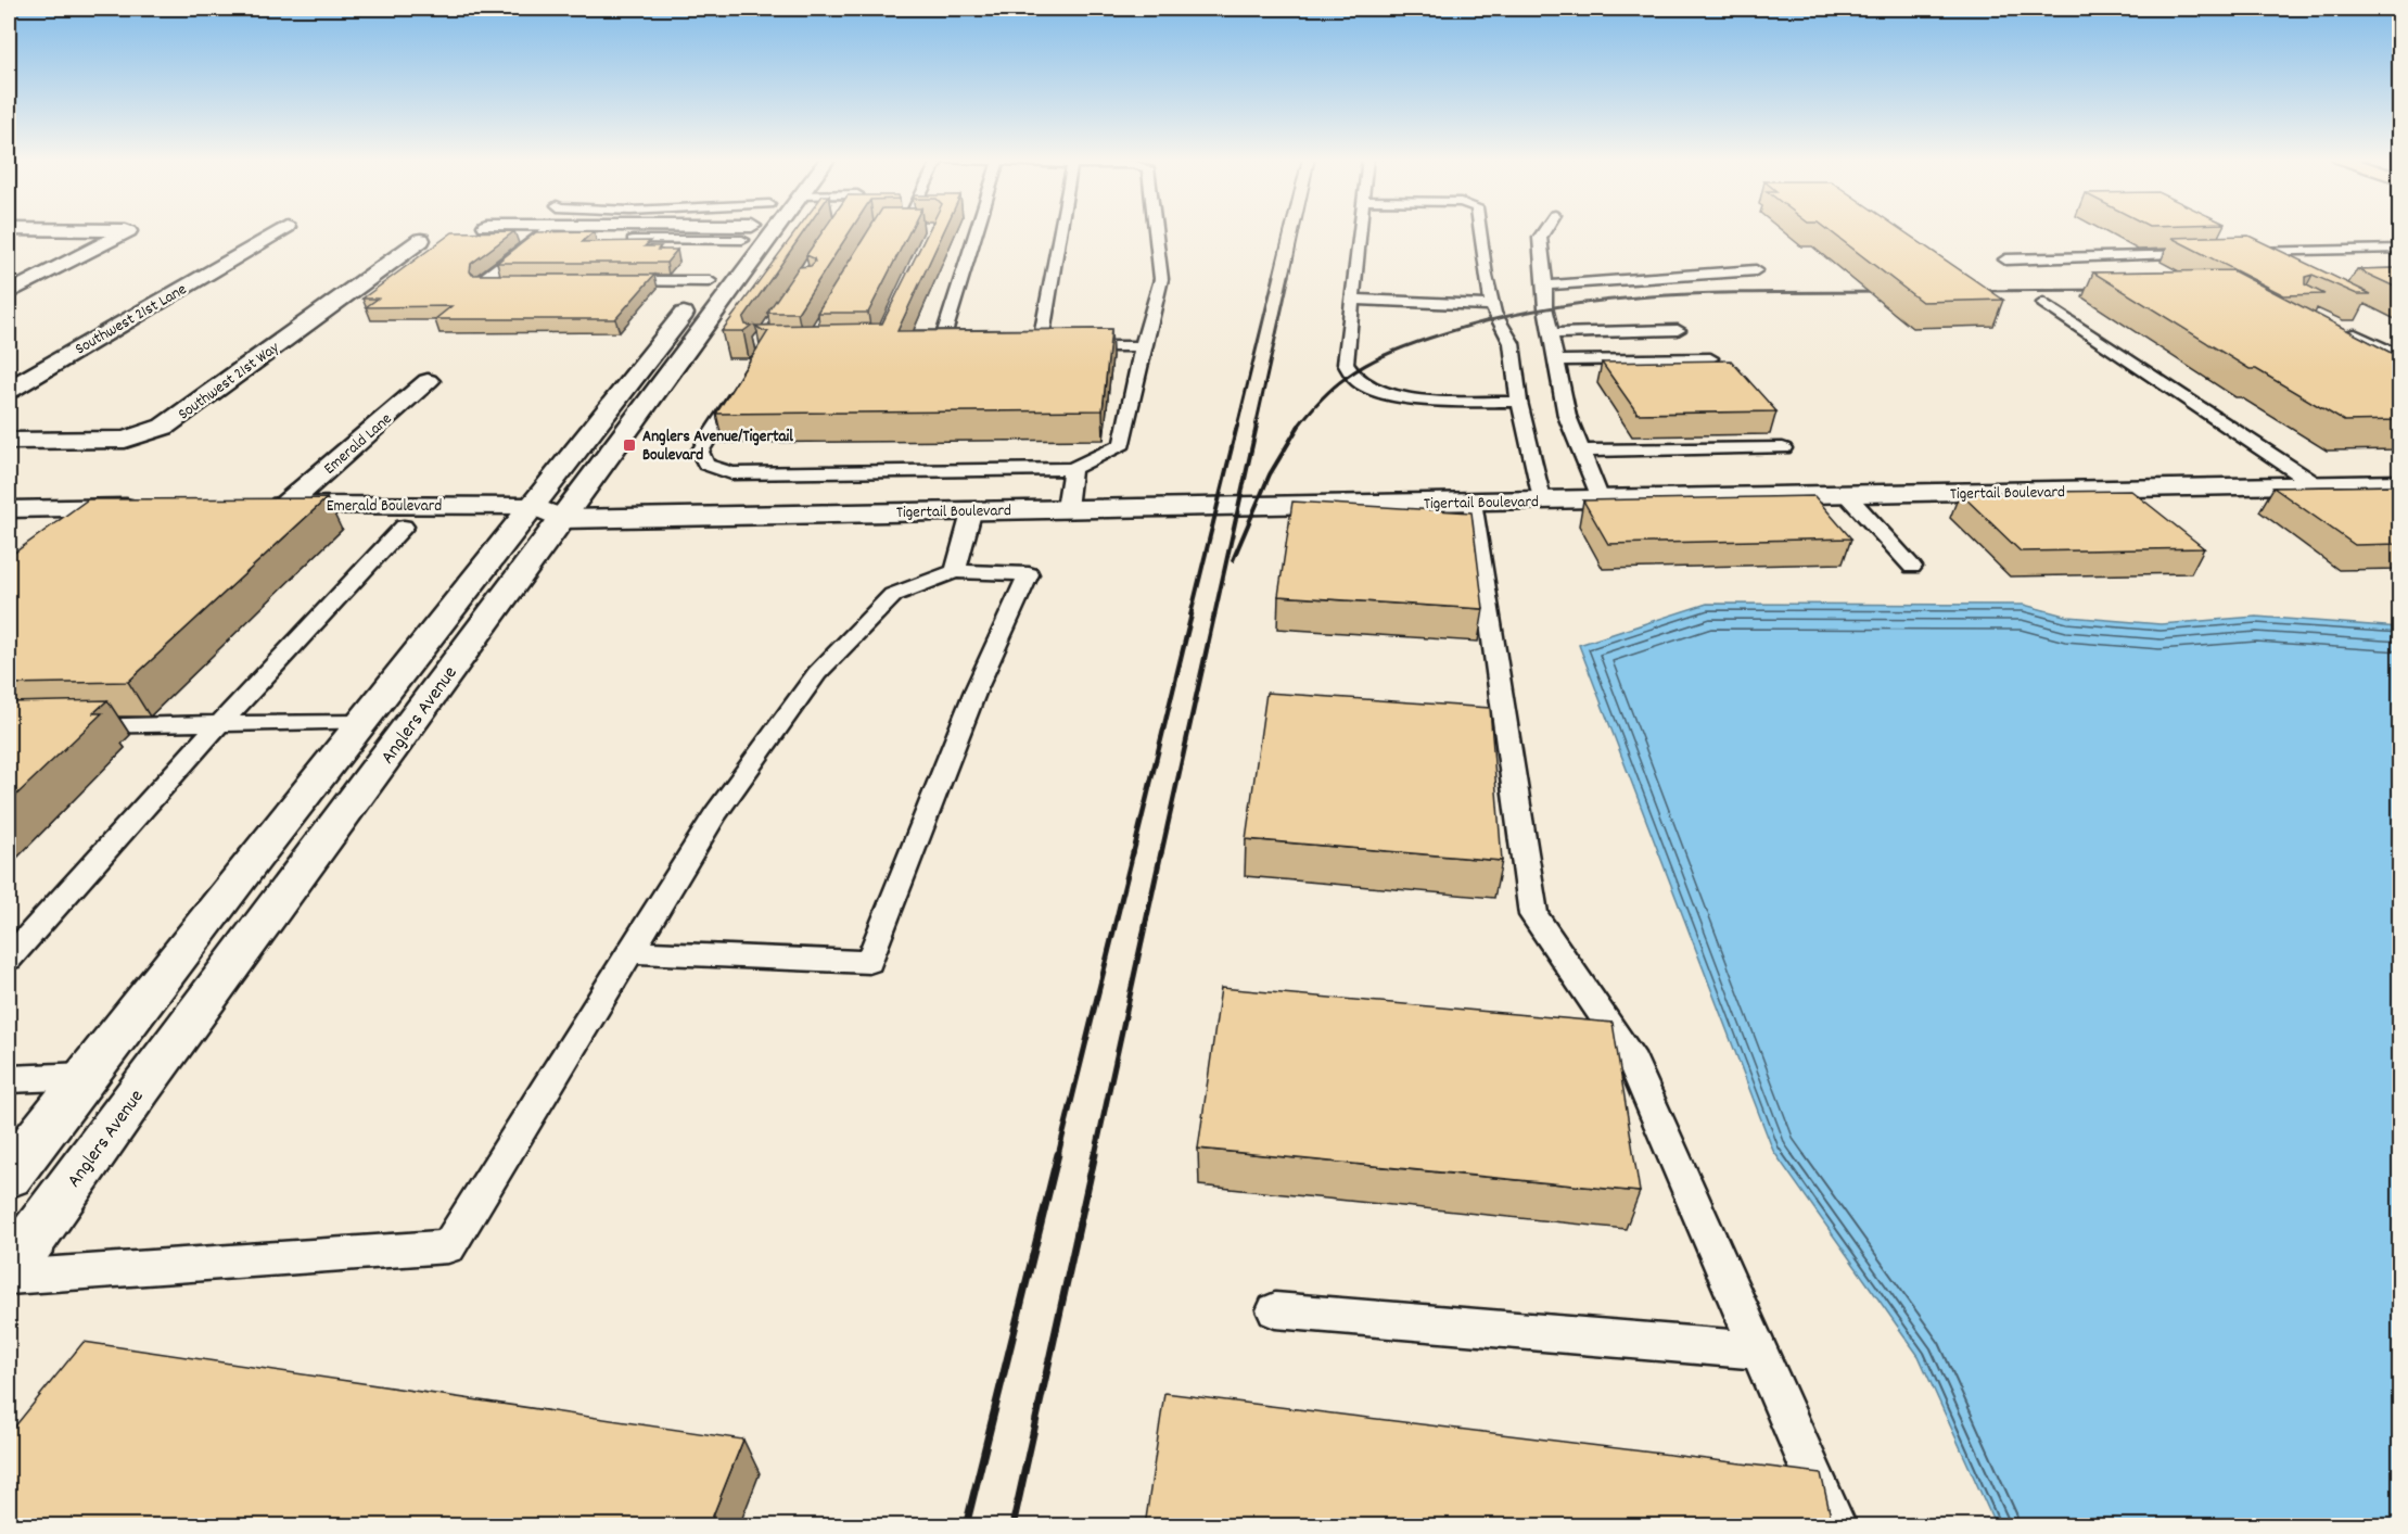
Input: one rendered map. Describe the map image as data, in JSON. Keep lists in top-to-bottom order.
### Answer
{
  "streets": {
    "street": [
      "Southwest 21st Lane",
      "Southwest 21st Way",
      "Emerald Lane",
      "Tigertail Boulevard",
      "Emerald Boulevard",
      "Anglers Avenue"
    ]
  },
  "crossings": [
    ["Emerald Lane", "Emerald Boulevard"],
    ["Tigertail Boulevard", "Emerald Boulevard"],
    ["Tigertail Boulevard", "Anglers Avenue"],
    ["Emerald Boulevard", "Anglers Avenue"]
  ],
  "places": {
    "transit": ["Anglers Avenue/Tigertail Boulevard"]
  }
}
